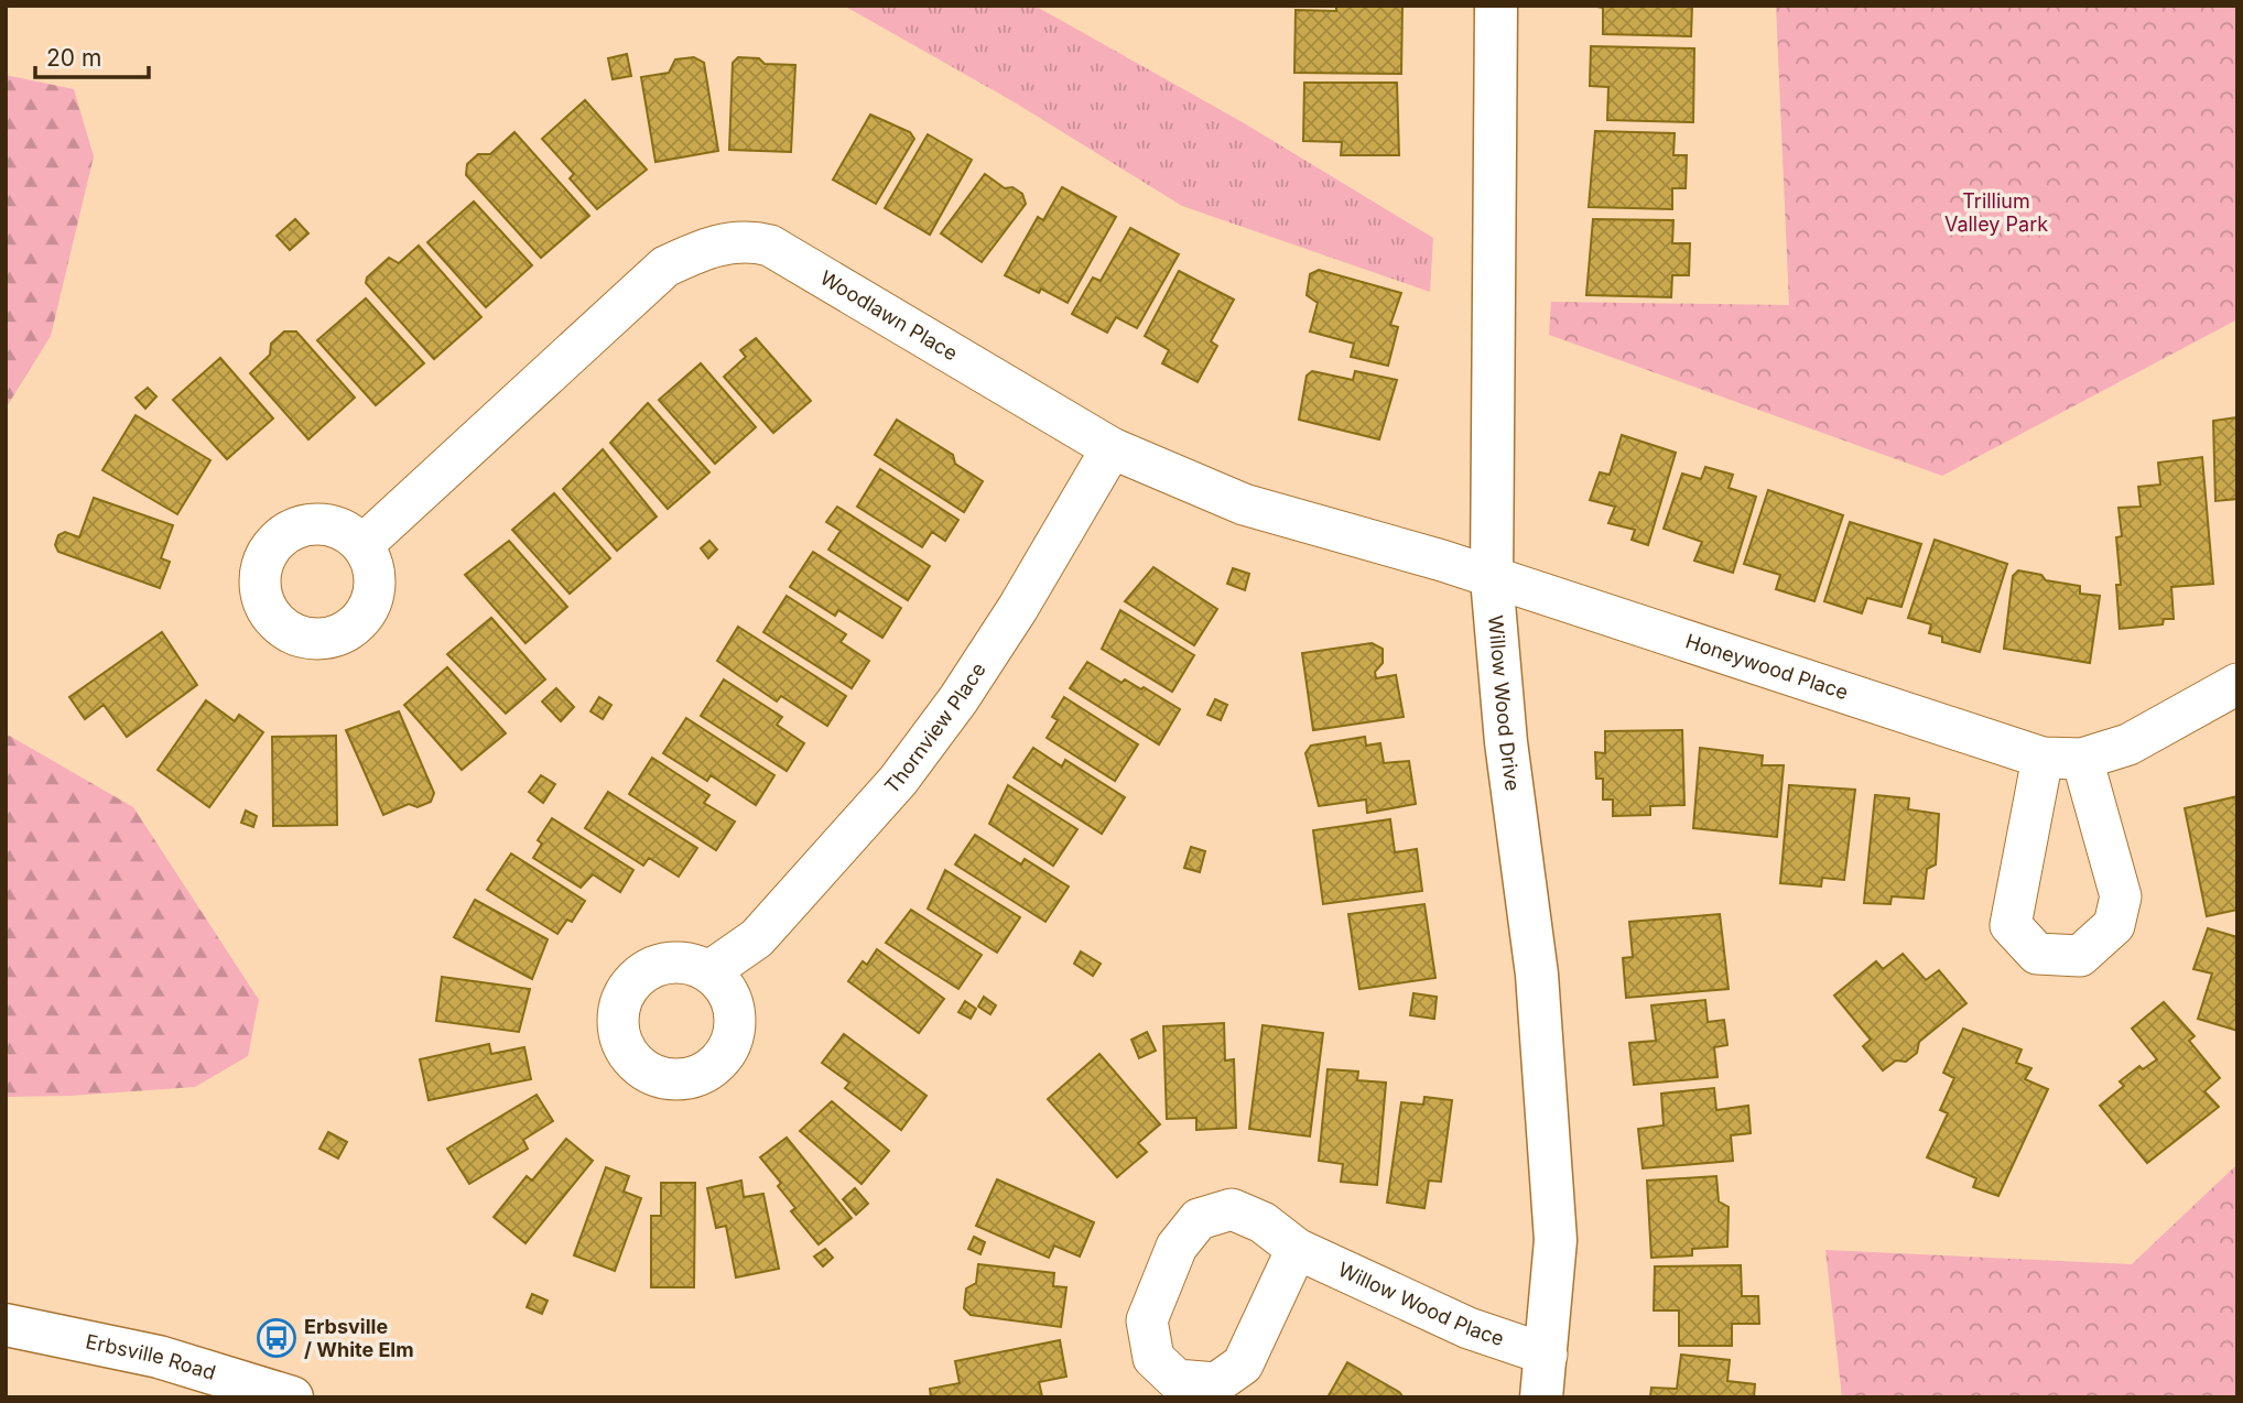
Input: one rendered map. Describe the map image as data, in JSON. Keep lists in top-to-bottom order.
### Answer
{
  "streets": {
    "street": [
      "Woodlawn Place",
      "Honeywood Place",
      "Willow Wood Drive",
      "Thornview Place",
      "Willow Wood Place",
      "Erbsville Road"
    ]
  },
  "crossings": [
    ["Woodlawn Place", "Honeywood Place"],
    ["Woodlawn Place", "Willow Wood Drive"],
    ["Woodlawn Place", "Thornview Place"],
    ["Honeywood Place", "Willow Wood Drive"],
    ["Willow Wood Drive", "Willow Wood Place"]
  ],
  "parks": ["Trillium Valley Park"],
  "places": {
    "bus stop": ["Erbsville / White Elm"]
  },
  "scale_bar": "20 m"
}
